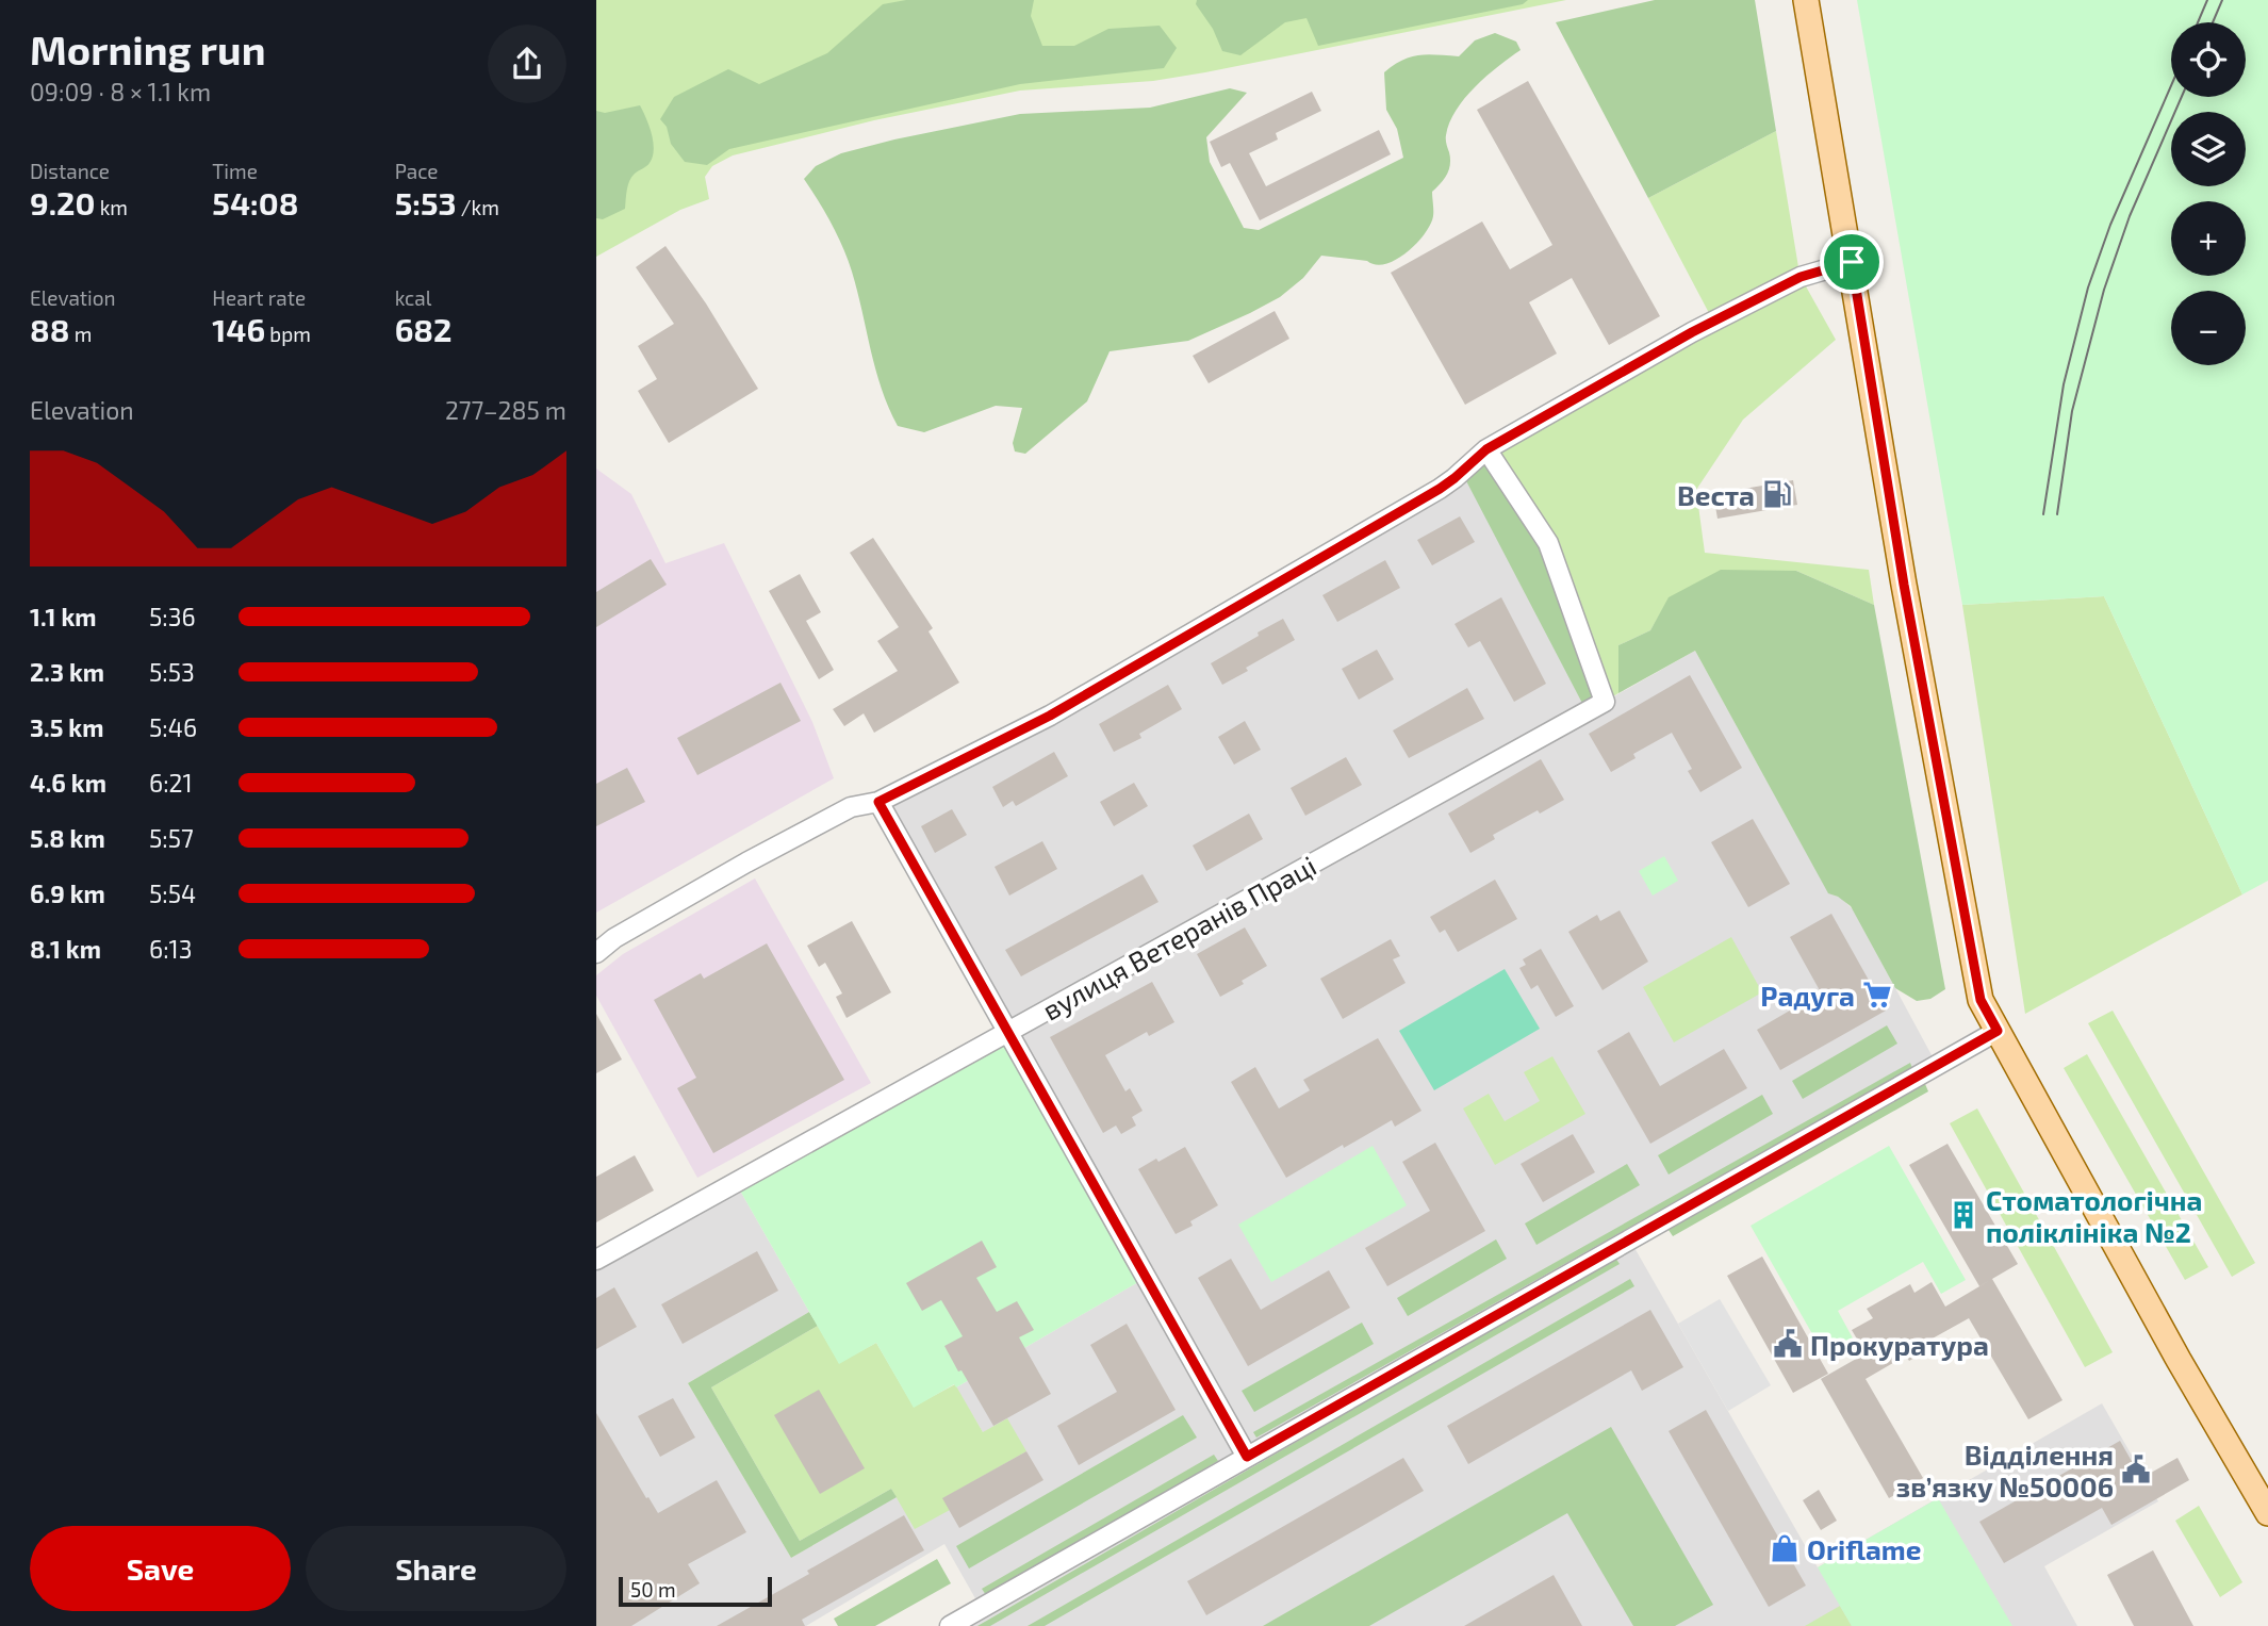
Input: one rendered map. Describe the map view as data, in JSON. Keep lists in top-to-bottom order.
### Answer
{
  "streets": {
    "street": ["вулиця Ветеранів Праці"]
  },
  "places": {
    "fuel station": ["Веста"],
    "supermarket": ["Радуга"],
    "building": ["Стоматологічна поліклініка №2"],
    "public building": ["Прокуратура", "Відділення зв’язку №50006"],
    "shop": ["Oriflame"]
  },
  "scale_bar": "50 m",
  "page": {
    "heading": ["Morning run", "09:09 · 8 × 1.1 km"],
    "map_buttons": ["+", "−"],
    "stats": [
      ["Distance", "9.20 km"],
      ["Time", "54:08"],
      ["Pace", "5:53 /km"],
      ["Elevation", "88 m"],
      ["Heart rate", "146 bpm"],
      ["kcal", "682"]
    ],
    "chart": ["Elevation", "277–285 m"],
    "list": [
      {
        "name": "1.1 km",
        "note": "5:36"
      },
      {
        "name": "2.3 km",
        "note": "5:53"
      },
      {
        "name": "3.5 km",
        "note": "5:46"
      },
      {
        "name": "4.6 km",
        "note": "6:21"
      },
      {
        "name": "5.8 km",
        "note": "5:57"
      },
      {
        "name": "6.9 km",
        "note": "5:54"
      },
      {
        "name": "8.1 km",
        "note": "6:13"
      }
    ],
    "buttons": ["Save", "Share"],
    "scale": "50 m"
  }
}
